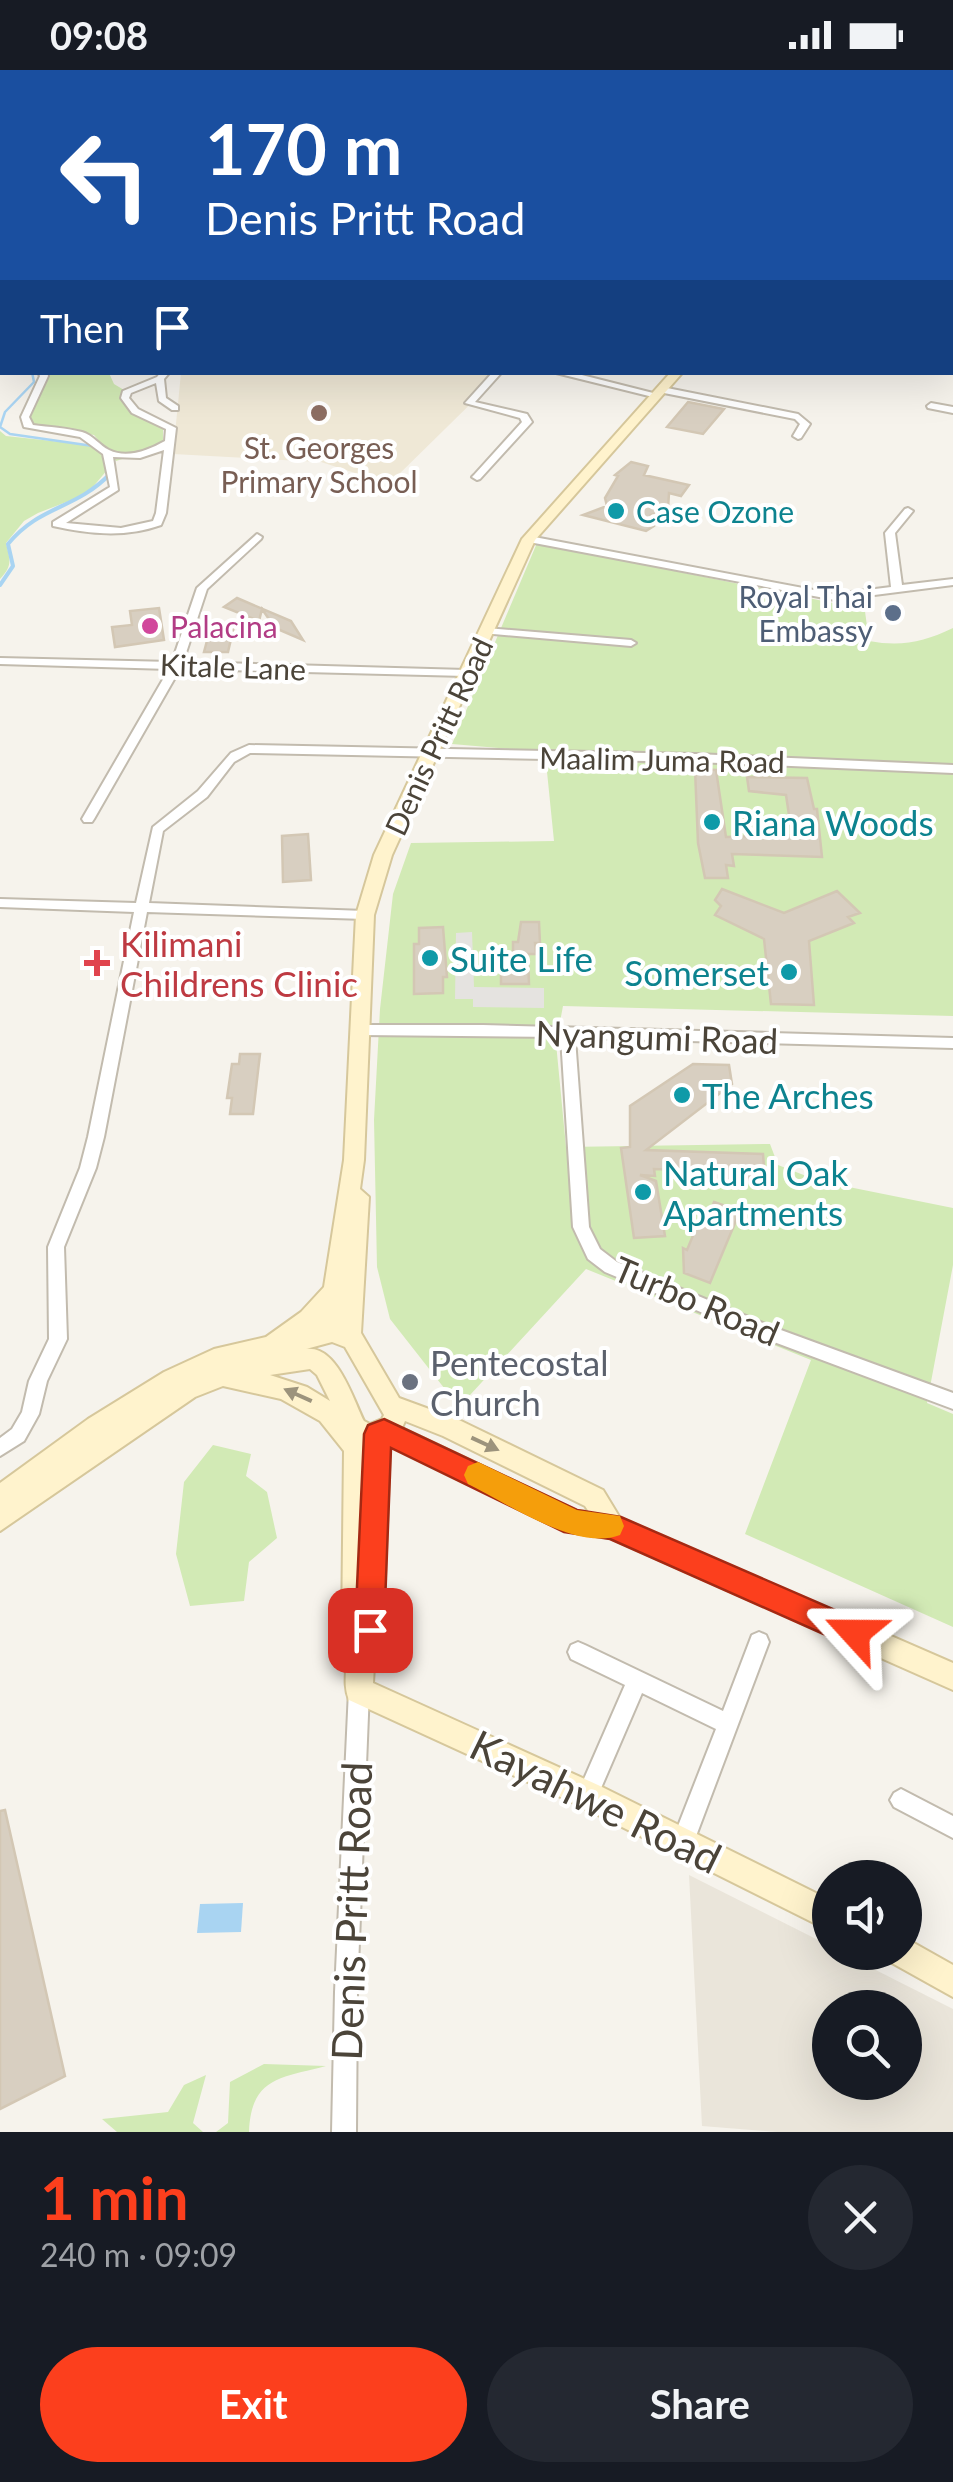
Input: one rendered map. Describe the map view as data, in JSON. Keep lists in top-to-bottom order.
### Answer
{
  "streets": {
    "main road": ["Denis Pritt Road", "Kayahwe Road"],
    "street": [
      "Kitale Lane",
      "Maalim Juma Road",
      "Nyangumi Road",
      "Turbo Road"
    ]
  },
  "crossings": [
    ["Kitale Lane", "Denis Pritt Road"],
    ["Denis Pritt Road", "Maalim Juma Road"],
    ["Denis Pritt Road", "Nyangumi Road"],
    ["Denis Pritt Road", "Kayahwe Road"],
    ["Nyangumi Road", "Turbo Road"]
  ],
  "places": {
    "other": [
      "St. Georges Primary School",
      "Case Ozone",
      "Royal Thai Embassy",
      "Palacina",
      "Riana Woods",
      "Suite Life",
      "Somerset",
      "The Arches",
      "Natural Oak Apartments",
      "Pentecostal Church"
    ],
    "health": ["Kilimani Childrens Clinic"]
  },
  "page": {
    "status": "09:08",
    "turn": ["170 m", "Denis Pritt Road"],
    "then": "Then",
    "heading": ["1 min", "240 m · 09:09"],
    "buttons": ["Exit", "Share"]
  }
}
